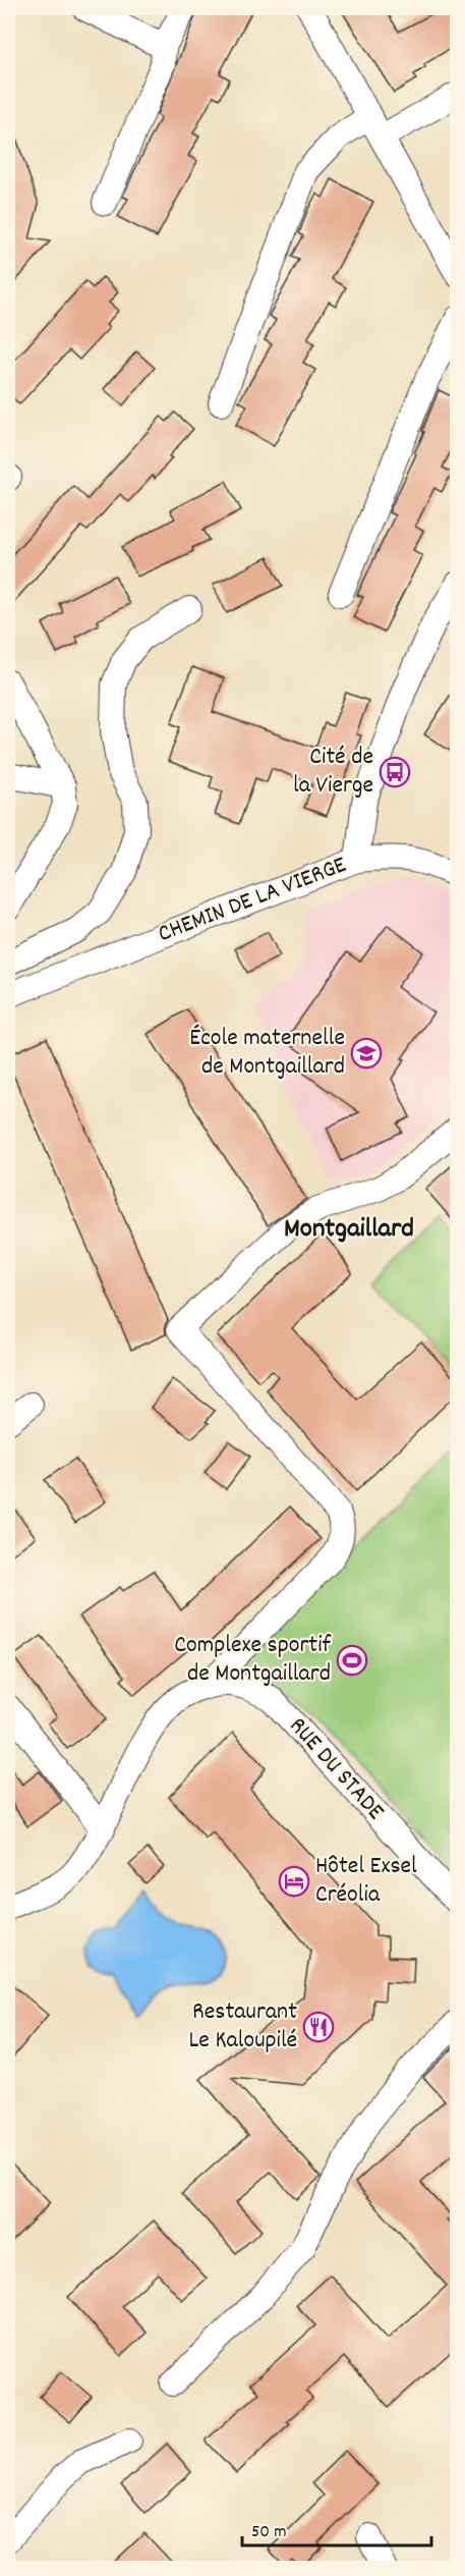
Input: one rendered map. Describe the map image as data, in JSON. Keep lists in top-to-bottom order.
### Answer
{
  "streets": {
    "street": ["CHEMIN DE LA VIERGE", "RUE DU STADE"]
  },
  "districts": ["Montgaillard"],
  "places": {
    "bus stop": ["Cité de la Vierge"],
    "school or university": ["École maternelle de Montgaillard"],
    "sports": ["Complexe sportif de Montgaillard"],
    "hotel": ["Hôtel Exsel Créolia"],
    "restaurant": ["Restaurant Le Kaloupilé"]
  },
  "scale_bar": "50 m"
}
